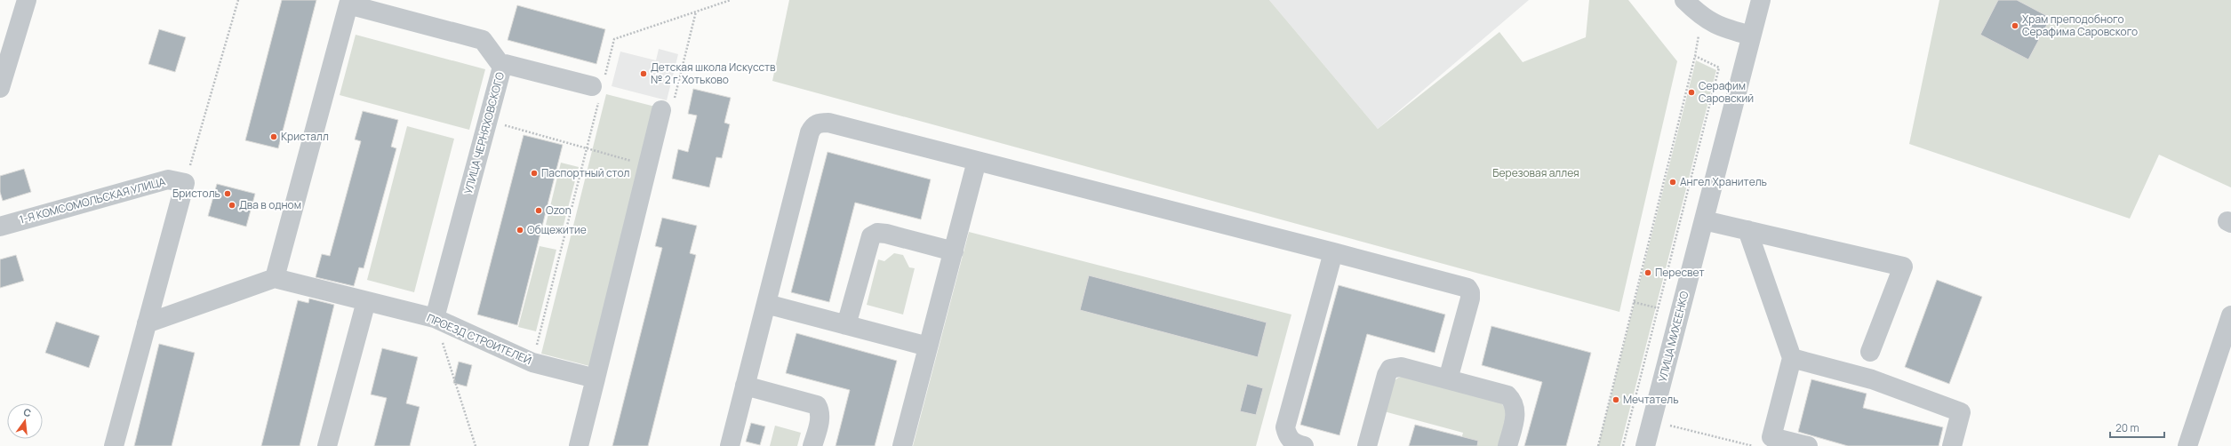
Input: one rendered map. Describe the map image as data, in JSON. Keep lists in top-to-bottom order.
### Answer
{
  "streets": {
    "street": [
      "УЛИЦА ЧЕРНЯХОВСКОГО",
      "1-Я КОМСОМОЛЬСКАЯ УЛИЦА",
      "УЛИЦА МИХЕЕНКО",
      "ПРОЕЗД СТРОИТЕЛЕЙ"
    ]
  },
  "crossings": [
    ["УЛИЦА ЧЕРНЯХОВСКОГО", "ПРОЕЗД СТРОИТЕЛЕЙ"]
  ],
  "parks": ["Березовая аллея"],
  "places": [
    "Храм преподобного Серафима Саровского",
    "Детская школа Искусств № 2 г. Хотьково",
    "Серафим Саровский",
    "Кристалл",
    "Паспортный стол",
    "Ангел Хранитель",
    "Бристоль",
    "Два в одном",
    "Ozon",
    "Общежитие",
    "Пересвет",
    "Мечтатель"
  ],
  "scale_bar": "20 m",
  "north": "top"
}
